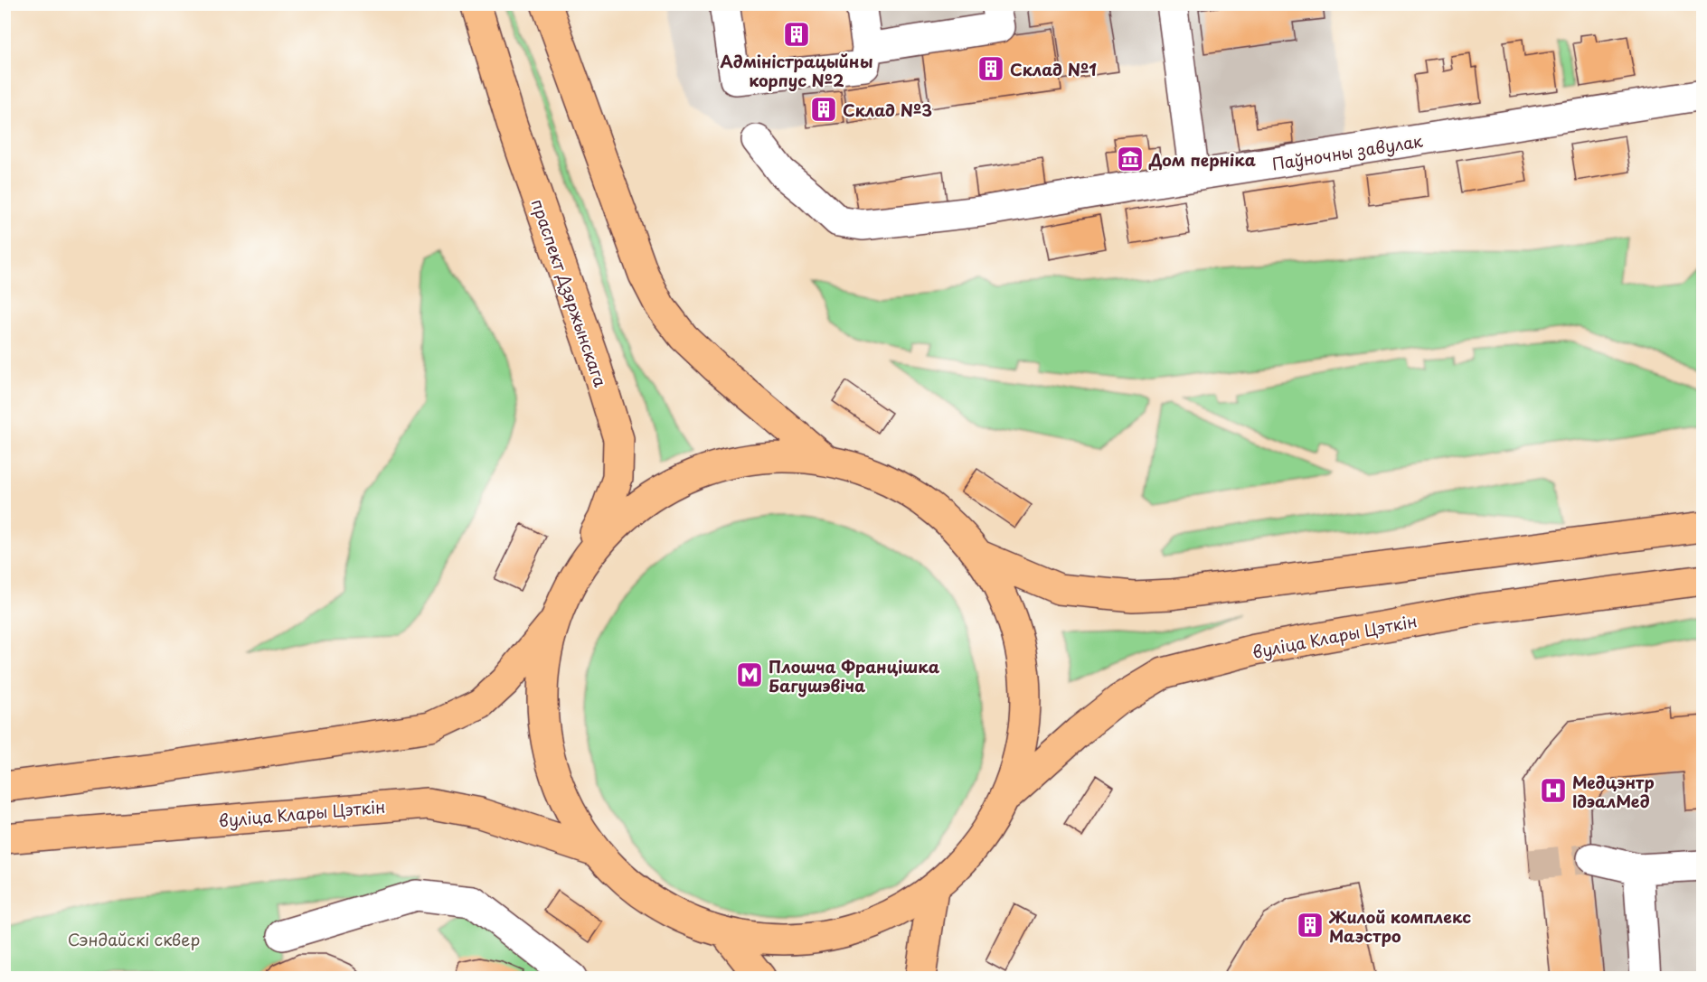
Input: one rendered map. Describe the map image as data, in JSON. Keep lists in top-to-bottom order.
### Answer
{
  "streets": {
    "main road": ["праспект Дзяржынскага", "вуліца Клары Цэткін"],
    "street": ["Паўночны завулак"]
  },
  "parks": ["Сэндайскі сквер"],
  "places": {
    "building": [
      "Адміністрацыйны корпус №2",
      "Склад №1",
      "Склад №3",
      "Жилой комплекс Маэстро"
    ],
    "museum": ["Дом перніка"],
    "metro station": ["Плошча Францішка Багушэвіча"],
    "hospital": ["Медцэнтр ІдэалМед"]
  }
}
